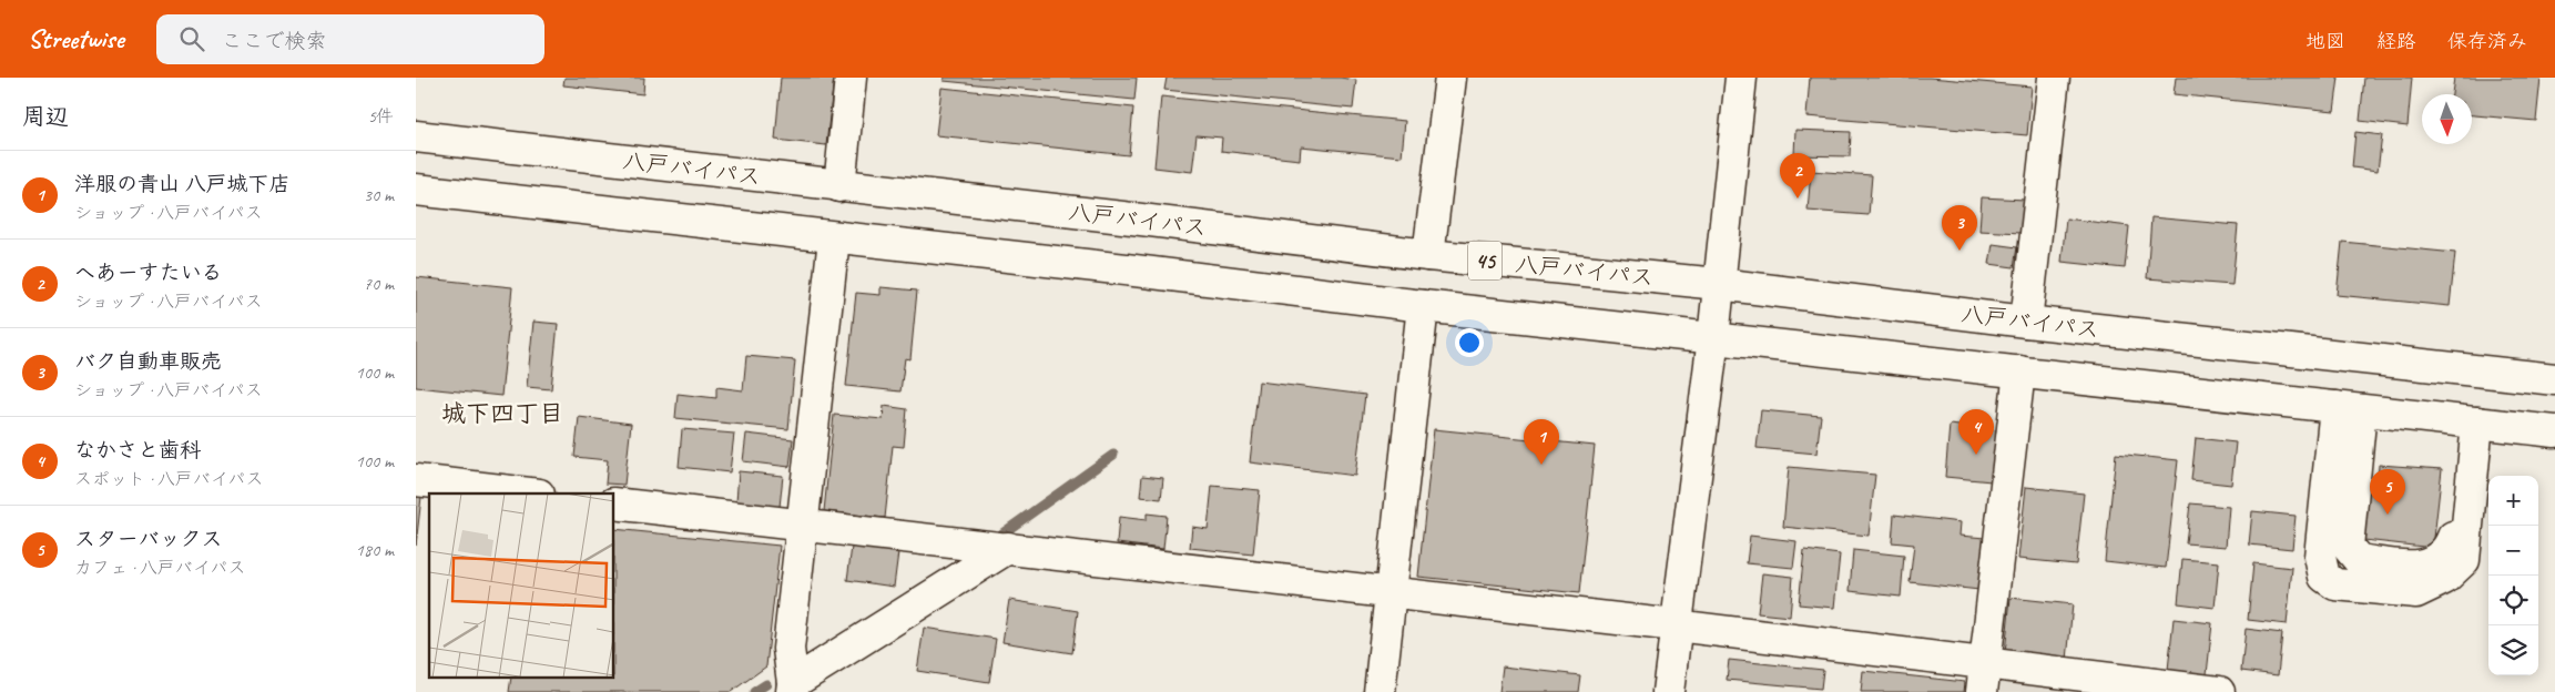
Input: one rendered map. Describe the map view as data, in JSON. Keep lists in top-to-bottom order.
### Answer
{
  "streets": {
    "main road": ["八戸バイパス", "45"]
  },
  "districts": ["城下四丁目"],
  "north": "bottom",
  "page": {
    "header": "Streetwise",
    "search": "ここで検索",
    "nav": ["地図", "経路", "保存済み"],
    "heading": ["周辺", "5件"],
    "list": [
      {
        "mark": "1",
        "name": "洋服の青山 八戸城下店",
        "note": "ショップ · 八戸バイパス",
        "value": "30 m"
      },
      {
        "mark": "2",
        "name": "へあーすたいる",
        "note": "ショップ · 八戸バイパス",
        "value": "70 m"
      },
      {
        "mark": "3",
        "name": "バク自動車販売",
        "note": "ショップ · 八戸バイパス",
        "value": "100 m"
      },
      {
        "mark": "4",
        "name": "なかさと歯科",
        "note": "スポット · 八戸バイパス",
        "value": "100 m"
      },
      {
        "mark": "5",
        "name": "スターバックス",
        "note": "カフェ · 八戸バイパス",
        "value": "180 m"
      }
    ],
    "pins": [
      "2",
      "3",
      "4",
      "1",
      "5"
    ],
    "map_buttons": ["+", "−"]
  }
}
